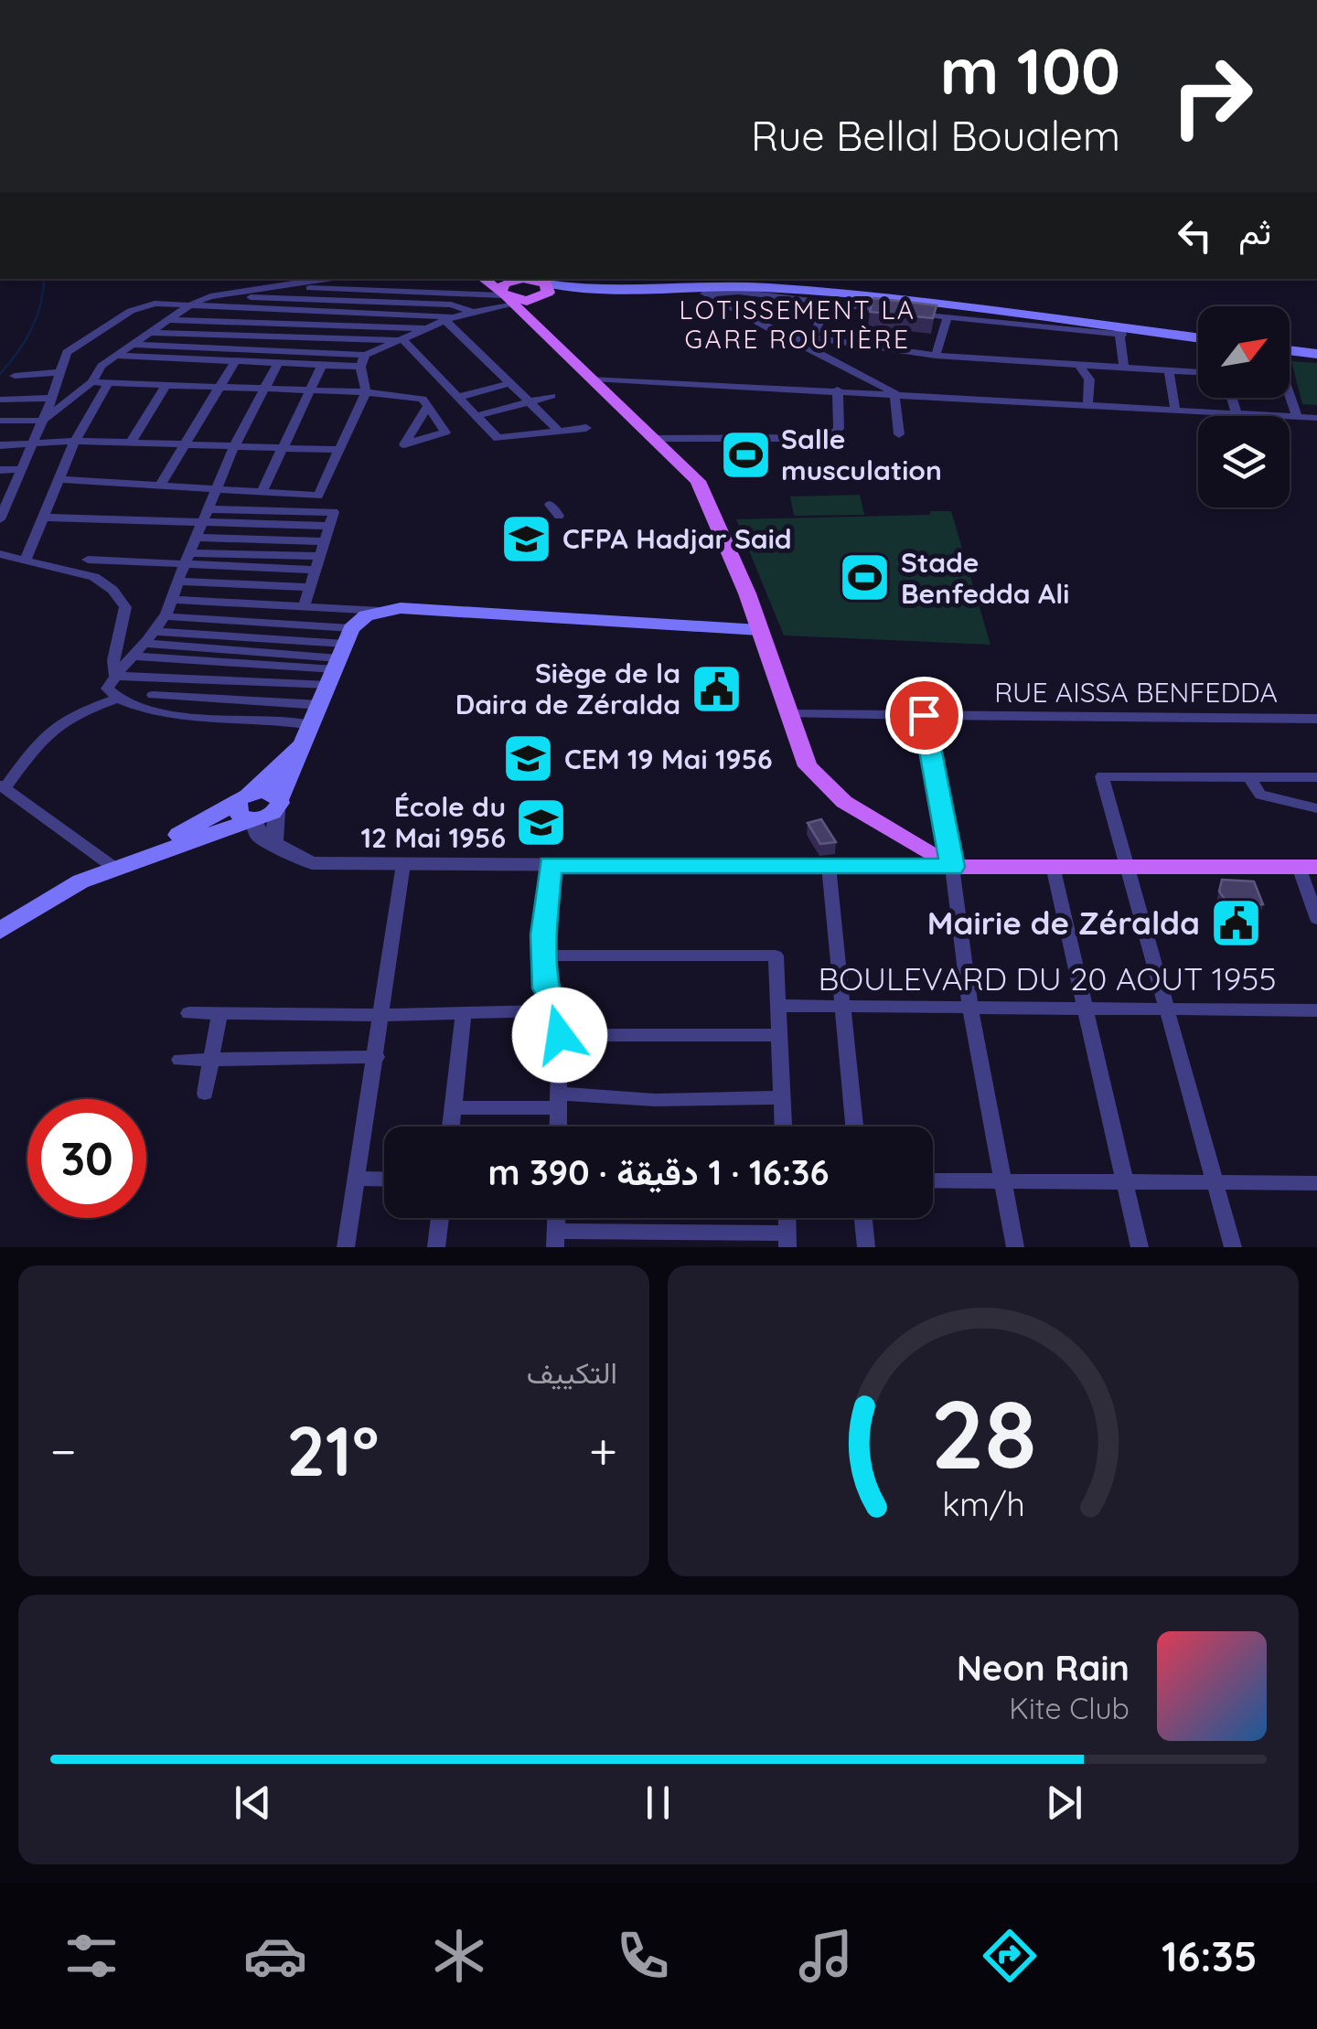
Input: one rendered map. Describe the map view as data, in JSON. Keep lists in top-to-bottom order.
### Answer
{
  "streets": {
    "street": ["RUE AISSA BENFEDDA", "BOULEVARD DU 20 AOUT 1955"]
  },
  "districts": ["LOTISSEMENT LA GARE ROUTIÈRE"],
  "places": {
    "sports": ["Salle musculation", "Stade Benfedda Ali"],
    "school or university": ["CFPA Hadjar Said", "CEM 19 Mai 1956", "École du 12 Mai 1956"],
    "public building": ["Siège de la Daira de Zéralda", "Mairie de Zéralda"]
  },
  "north": "top right",
  "page": {
    "turn": ["100 m", "Rue Bellal Boualem"],
    "then": "ثم",
    "limit": "30",
    "trip": "16:36 · 1 دقيقة · 390 m",
    "tile": "التكييف",
    "heat": ["−", "21°", "+"],
    "song": ["Neon Rain", "Kite Club"],
    "tabs": "16:35",
    "gauge": ["28", "km/h"]
  }
}
